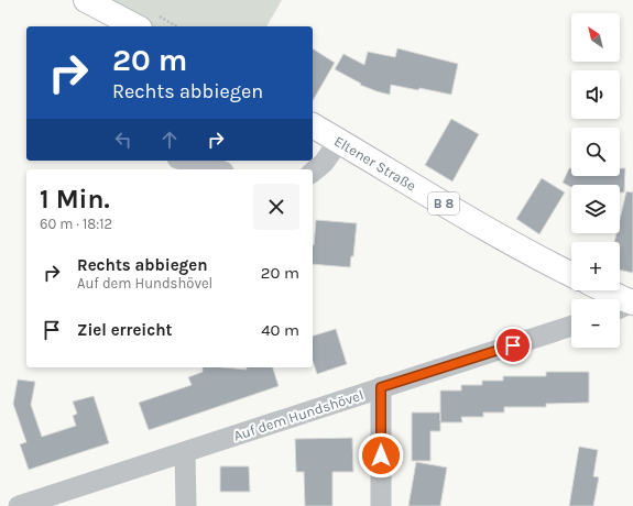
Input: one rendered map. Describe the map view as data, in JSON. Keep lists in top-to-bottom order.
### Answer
{
  "streets": {
    "main road": ["Eltener Straße", "B 8"],
    "street": ["Auf dem Hundshövel"]
  },
  "north": "top left",
  "page": {
    "map_buttons": ["+", "−"],
    "turn": ["20 m", "Rechts abbiegen"],
    "heading": ["1 Min.", "60 m · 18:12"],
    "list": [
      {
        "name": "Rechts abbiegen",
        "note": "Auf dem Hundshövel",
        "value": "20 m"
      },
      {
        "name": "Ziel erreicht",
        "value": "40 m"
      }
    ]
  }
}
